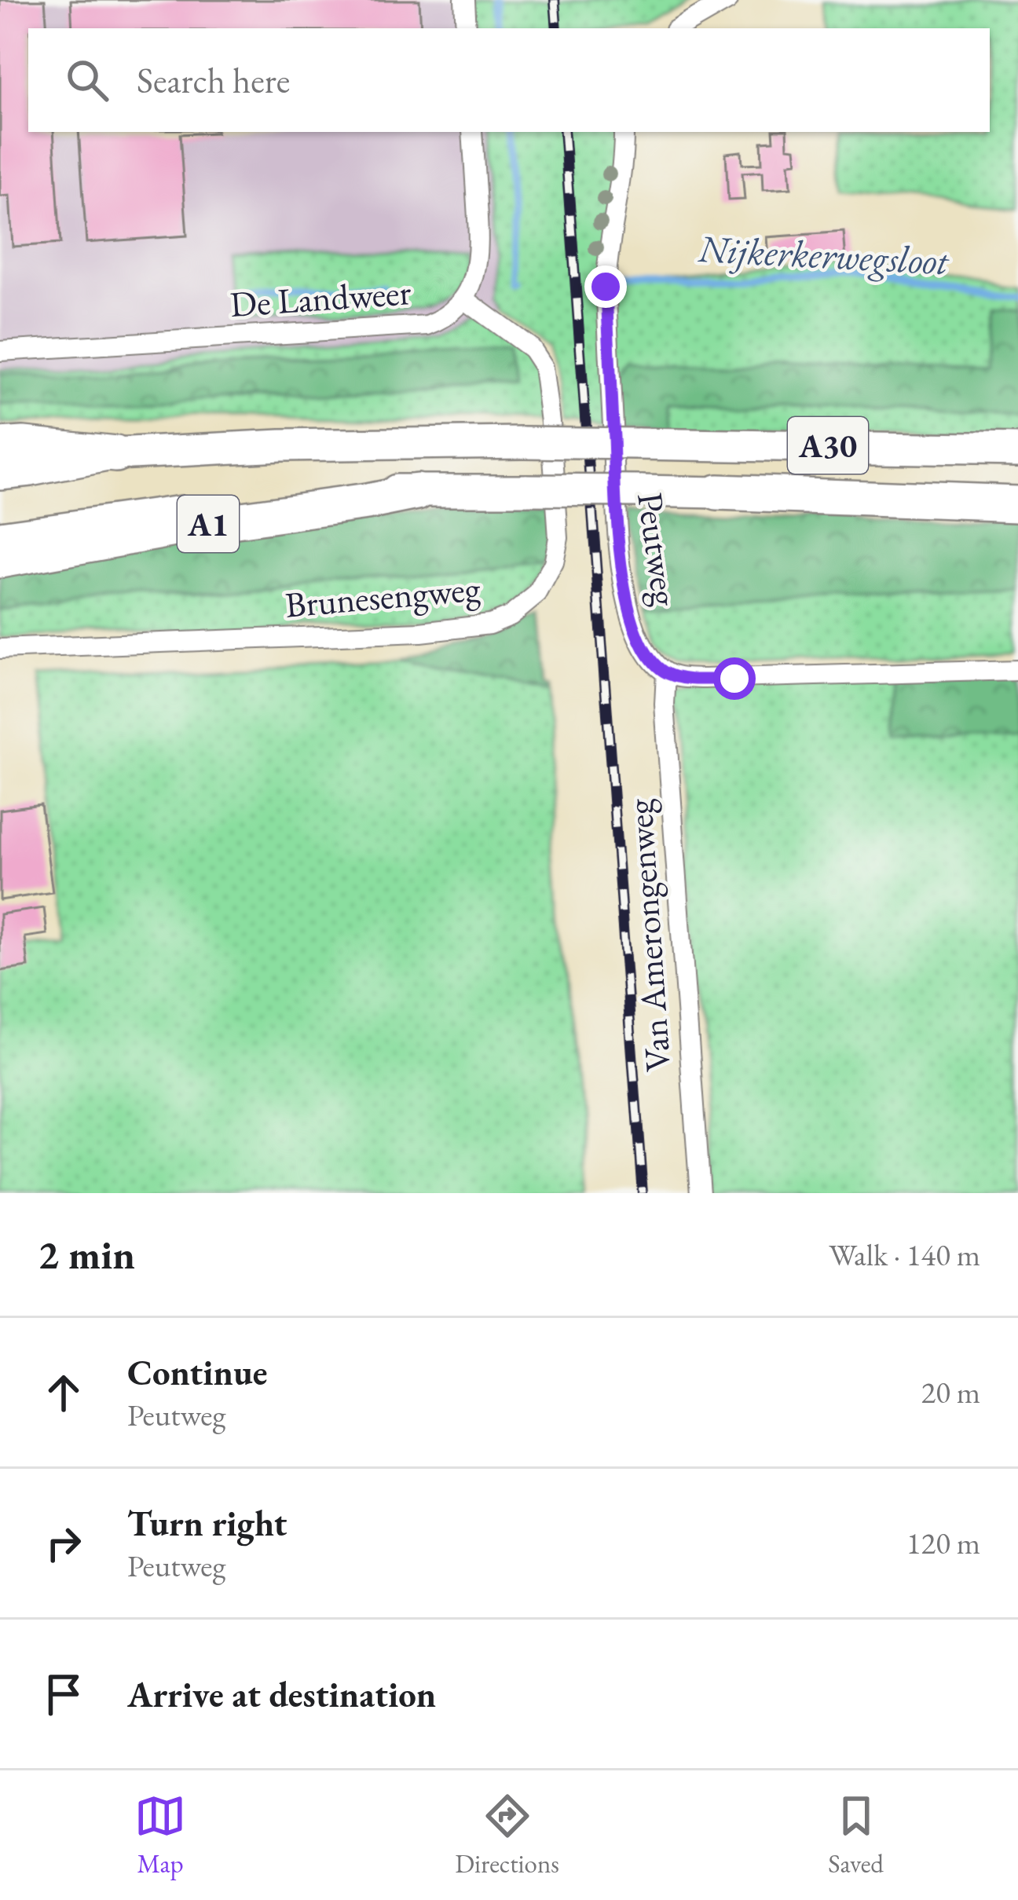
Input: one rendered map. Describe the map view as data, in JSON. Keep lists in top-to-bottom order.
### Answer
{
  "streets": {
    "highway": ["A30", "A1"],
    "street": [
      "De Landweer",
      "Peutweg",
      "Brunesengweg",
      "Van Amerongenweg"
    ]
  },
  "crossings": [
    ["De Landweer", "Brunesengweg"],
    ["A30", "A1"],
    ["Peutweg", "Van Amerongenweg"]
  ],
  "water": ["Nijkerkerwegsloot"],
  "page": {
    "search": "Search here",
    "heading": ["2 min", "Walk · 140 m"],
    "list": [
      ["Continue", "Peutweg", "20 m"],
      ["Turn right", "Peutweg", "120 m"],
      "Arrive at destination"
    ],
    "nav": ["Map", "Directions", "Saved"]
  }
}
